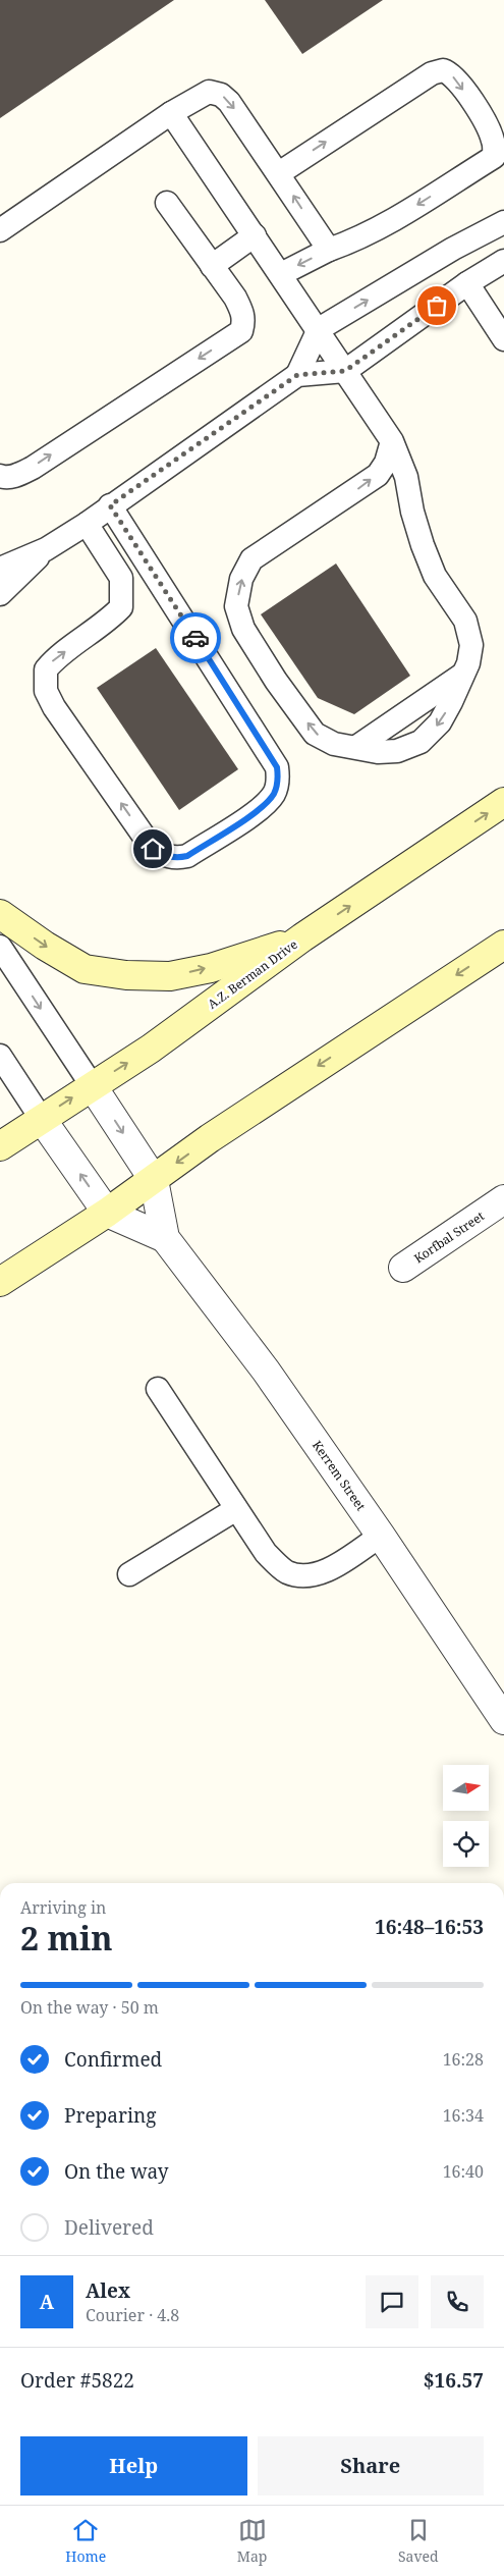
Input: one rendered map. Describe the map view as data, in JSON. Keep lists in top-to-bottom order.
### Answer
{
  "streets": {
    "main road": ["A.Z. Berman Drive"],
    "street": ["Korfbal Street", "Kerrem Street"]
  },
  "crossings": [
    ["A.Z. Berman Drive", "Kerrem Street"]
  ],
  "north": "right",
  "page": {
    "heading": ["2 min", "Arriving in", "16:48–16:53"],
    "panel": [
      "Alex",
      "Courier · 4.8",
      "Order #5822",
      "$16.57"
    ],
    "bar": "On the way · 50 m",
    "list": [
      ["Confirmed", "16:28"],
      ["Preparing", "16:34"],
      ["On the way", "16:40"],
      "Delivered"
    ],
    "round": "A",
    "buttons": ["Help", "Share"],
    "tabs": ["Home", "Map", "Saved"]
  }
}
